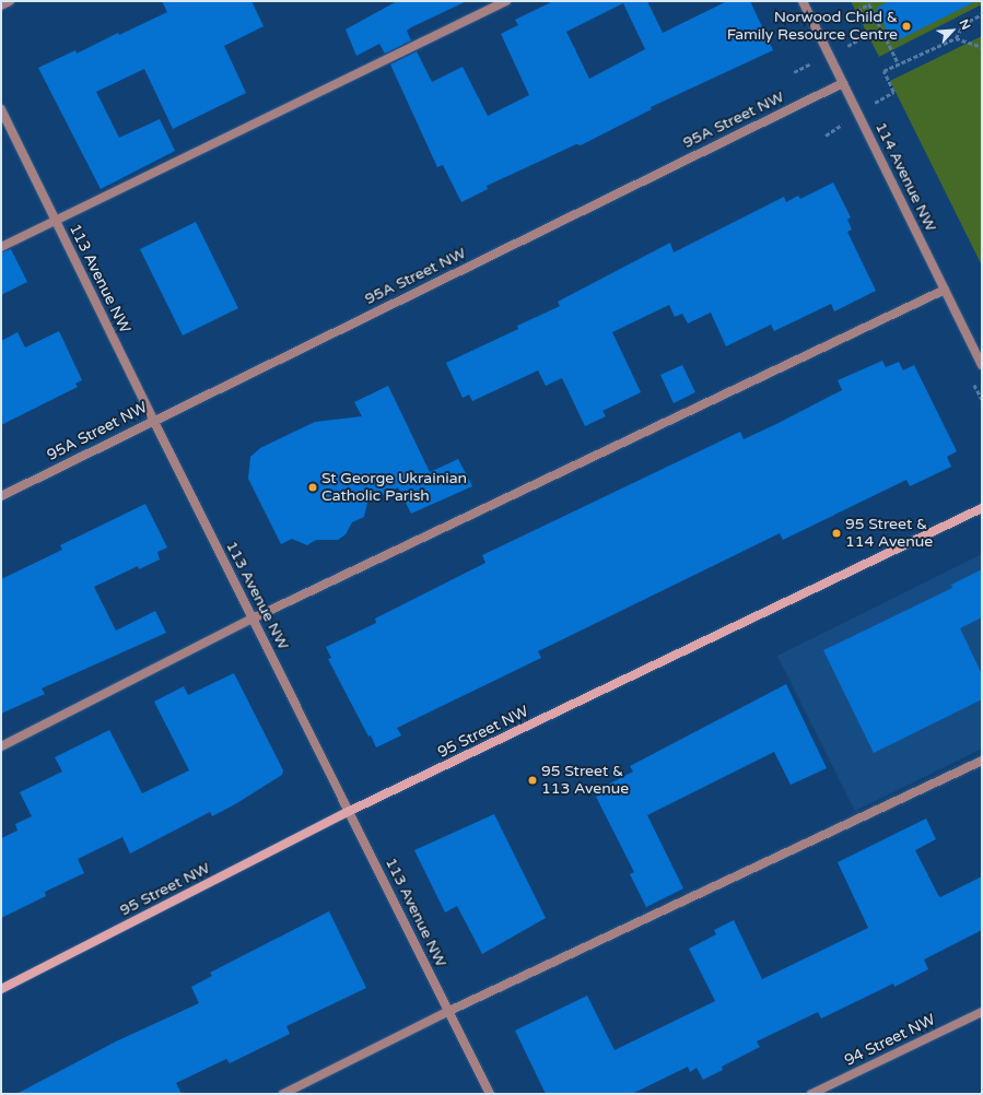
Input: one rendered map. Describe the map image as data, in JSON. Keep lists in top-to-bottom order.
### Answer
{
  "streets": {
    "street": [
      "95A Street NW",
      "114 Avenue NW",
      "113 Avenue NW",
      "95 Street NW",
      "94 Street NW"
    ]
  },
  "crossings": [
    ["95A Street NW", "114 Avenue NW"],
    ["95A Street NW", "113 Avenue NW"],
    ["113 Avenue NW", "95 Street NW"]
  ],
  "places": [
    "Norwood Child & Family Resource Centre",
    "St George Ukrainian Catholic Parish",
    "95 Street & 114 Avenue",
    "95 Street & 113 Avenue"
  ],
  "north": "top right"
}
